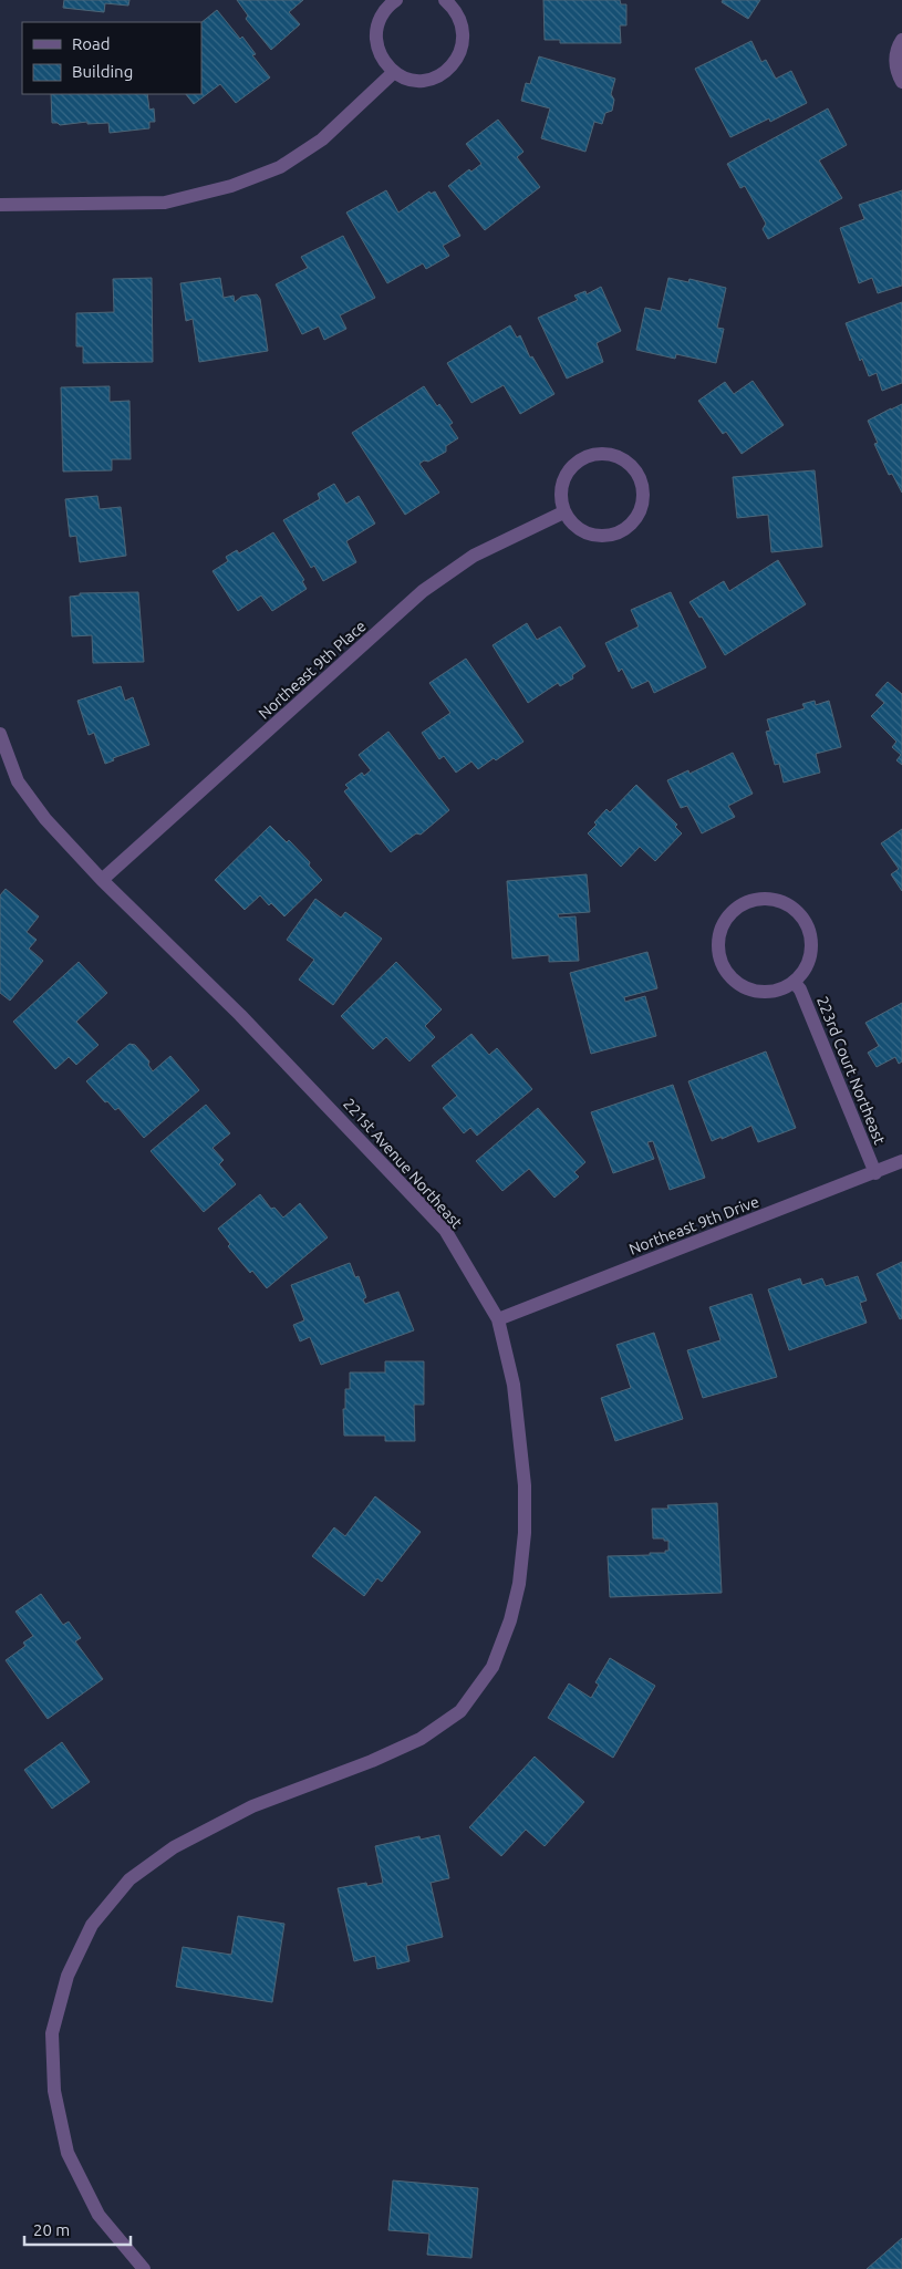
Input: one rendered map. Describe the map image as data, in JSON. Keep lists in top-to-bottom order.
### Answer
{
  "streets": {
    "street": [
      "Northeast 9th Place",
      "223rd Court Northeast",
      "221st Avenue Northeast",
      "Northeast 9th Drive"
    ]
  },
  "crossings": [
    ["Northeast 9th Place", "221st Avenue Northeast"],
    ["223rd Court Northeast", "Northeast 9th Drive"],
    ["221st Avenue Northeast", "Northeast 9th Drive"]
  ],
  "legend": ["Road", "Building"],
  "scale_bar": "20 m"
}
